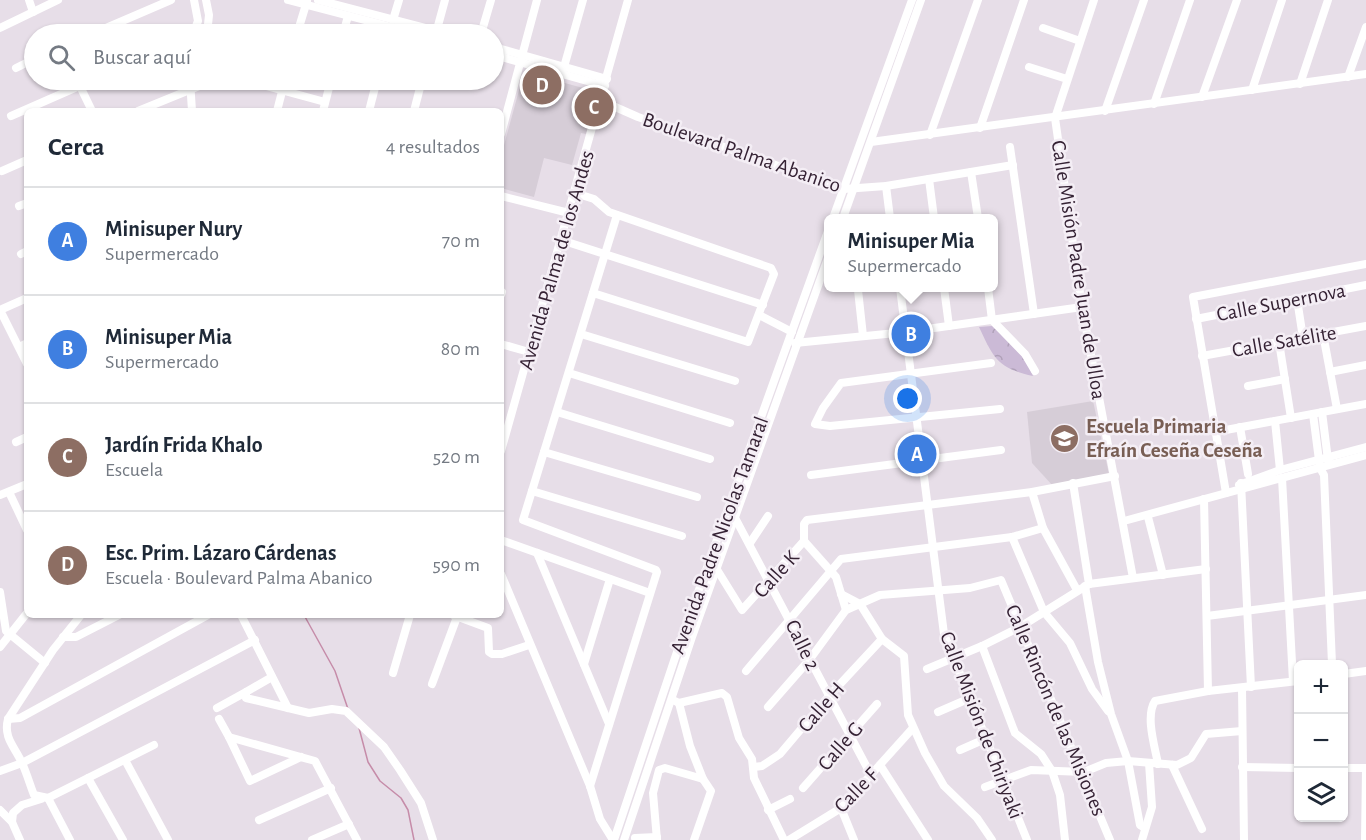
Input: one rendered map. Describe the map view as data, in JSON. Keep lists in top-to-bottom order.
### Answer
{
  "streets": {
    "street": [
      "Boulevard Palma Abanico",
      "Avenida Palma de los Andes",
      "Calle Misión Padre Juan de Ulloa",
      "Calle Supernova",
      "Calle Satélite",
      "Avenida Padre Nicolas Tamaral",
      "Calle K",
      "Calle 2",
      "Calle H",
      "Calle Rincón de las Misiones",
      "Calle Misión de Chiriyaki",
      "Calle G",
      "Calle F"
    ]
  },
  "crossings": [
    ["Boulevard Palma Abanico", "Avenida Palma de los Andes"],
    ["Avenida Padre Nicolas Tamaral", "Calle K"],
    ["Avenida Padre Nicolas Tamaral", "Calle 2"],
    ["Calle K", "Calle 2"],
    ["Calle K", "Calle Misión de Chiriyaki"],
    ["Calle 2", "Calle H"],
    ["Calle 2", "Calle G"],
    ["Calle 2", "Calle F"],
    ["Calle Rincón de las Misiones", "Calle Misión de Chiriyaki"]
  ],
  "places": {
    "school or university": ["Escuela Primaria Efraín Ceseña Ceseña"]
  },
  "page": {
    "search": "Buscar aquí",
    "pins": [
      "D",
      "C",
      "B",
      "A"
    ],
    "heading": ["Cerca", "4 resultados"],
    "list": [
      {
        "mark": "A",
        "name": "Minisuper Nury",
        "note": "Supermercado",
        "value": "70 m"
      },
      {
        "mark": "B",
        "name": "Minisuper Mia",
        "note": "Supermercado",
        "value": "80 m"
      },
      {
        "mark": "C",
        "name": "Jardín Frida Khalo",
        "note": "Escuela",
        "value": "520 m"
      },
      {
        "mark": "D",
        "name": "Esc. Prim. Lázaro Cárdenas",
        "note": "Escuela · Boulevard Palma Abanico",
        "value": "590 m"
      }
    ],
    "popup": ["Minisuper Mia", "Supermercado"],
    "map_buttons": ["+", "−"]
  }
}
